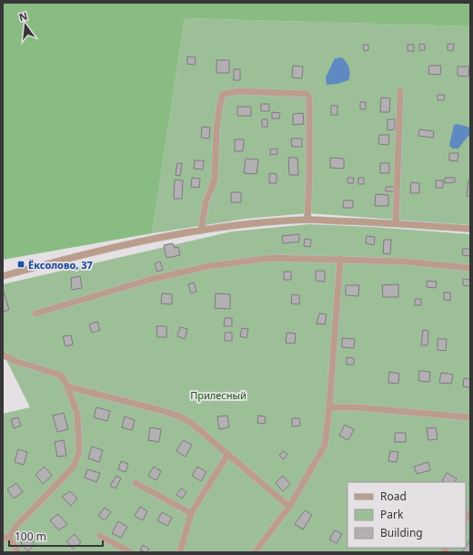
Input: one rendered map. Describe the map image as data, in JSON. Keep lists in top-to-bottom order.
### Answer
{
  "parks": ["Прилесный"],
  "places": {
    "transit": ["Ёксолово, 37"]
  },
  "legend": ["Road", "Park", "Building"],
  "scale_bar": "100 m",
  "north": "top"
}
